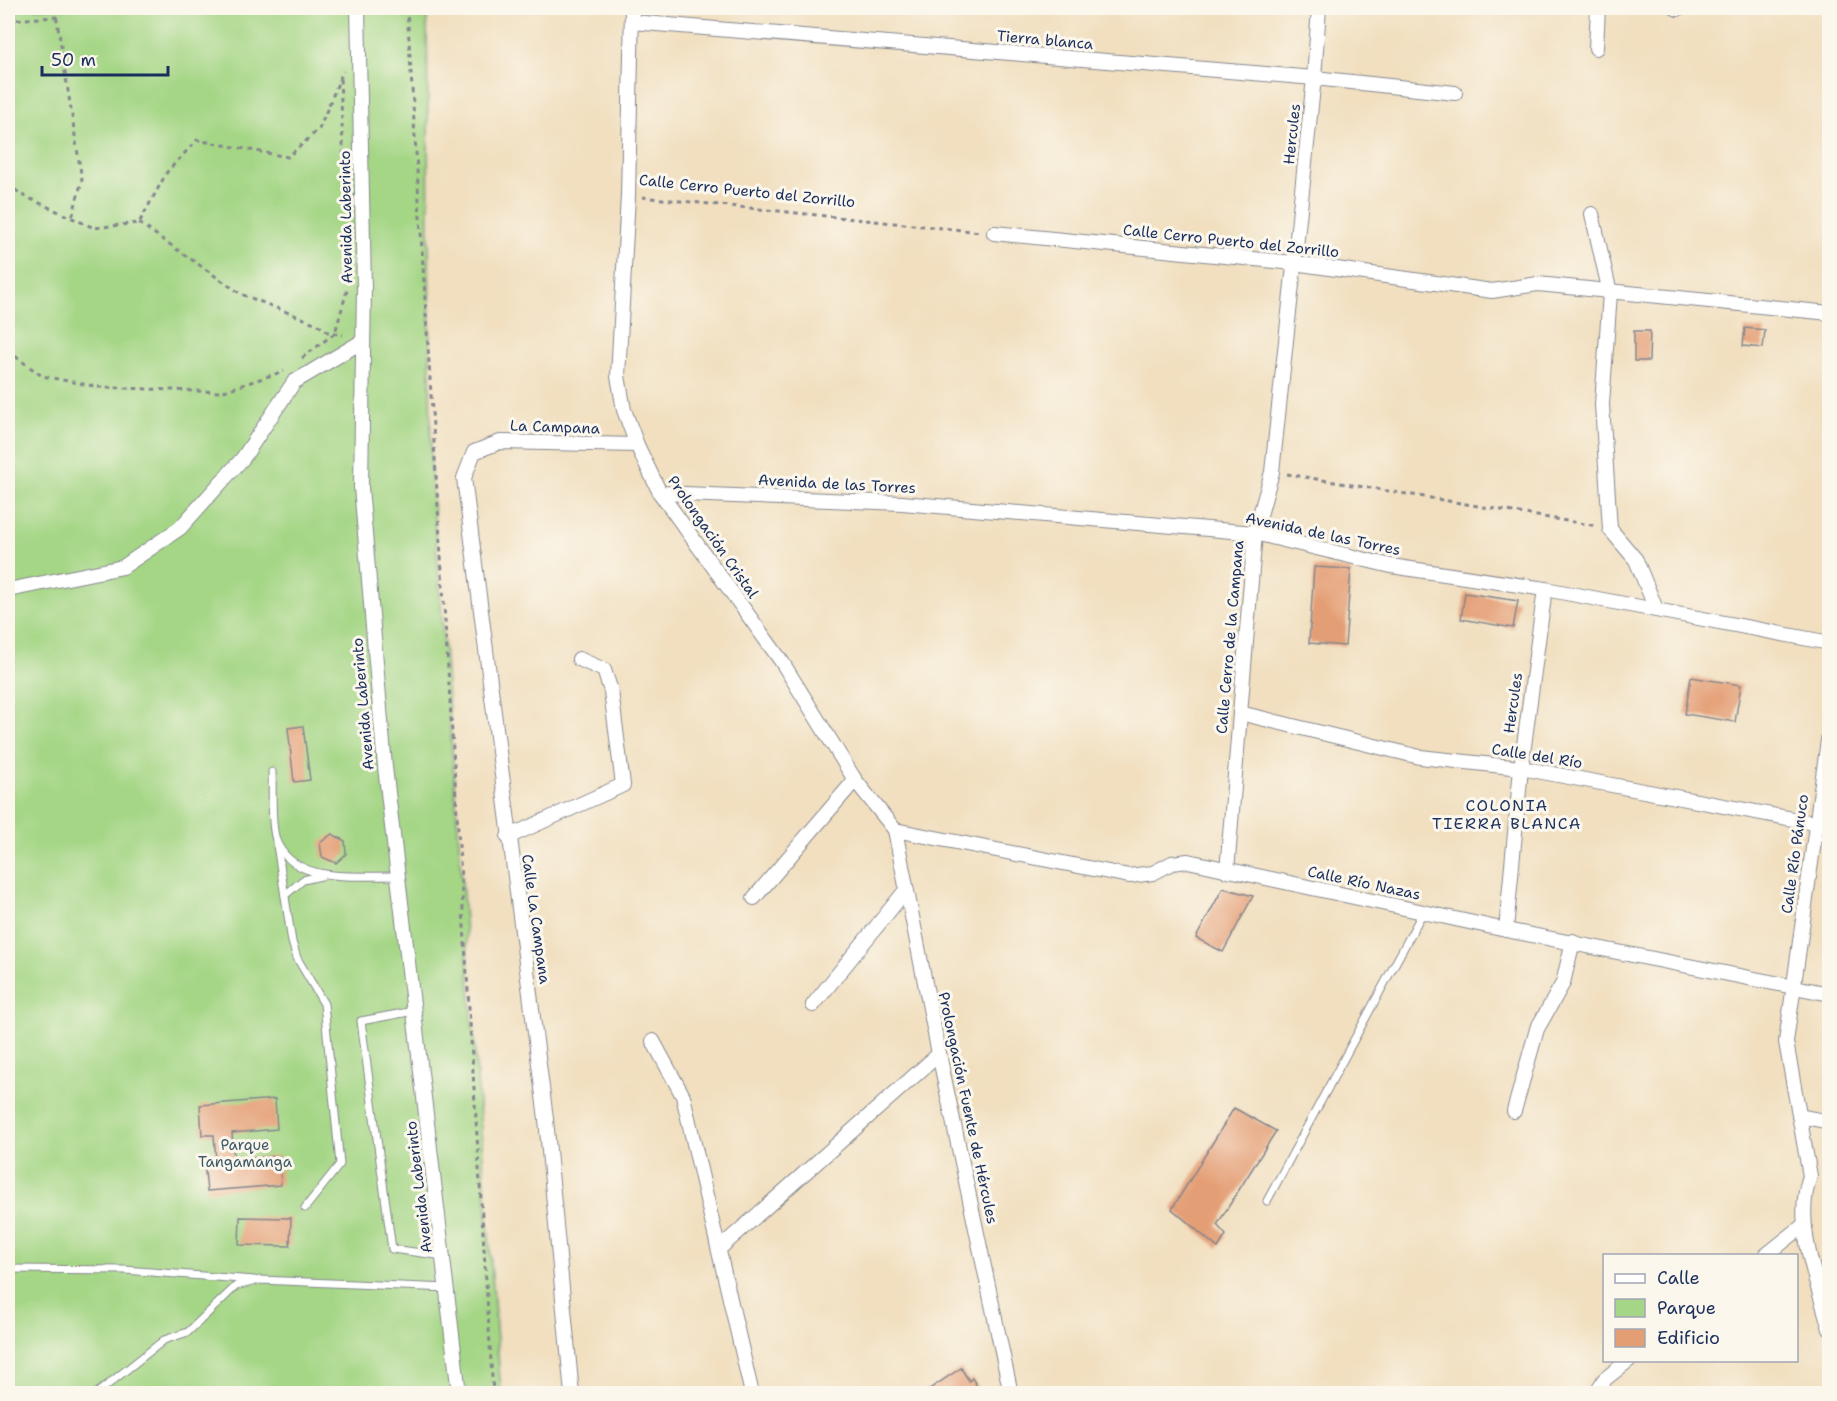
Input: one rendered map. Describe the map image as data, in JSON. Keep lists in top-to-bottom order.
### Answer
{
  "streets": {
    "street": [
      "Tierra blanca",
      "Hercules",
      "Calle Cerro Puerto del Zorrillo",
      "Avenida Laberinto",
      "La Campana",
      "Avenida de las Torres",
      "Prolongación Cristal",
      "Calle Cerro de la Campana",
      "Calle del Río",
      "Calle Río Pánuco",
      "Calle Río Nazas",
      "Calle La Campana",
      "Prolongación Fuente de Hércules"
    ]
  },
  "crossings": [
    ["Tierra blanca", "Hercules"],
    ["Tierra blanca", "Prolongación Cristal"],
    ["Hercules", "Calle Cerro Puerto del Zorrillo"],
    ["Hercules", "Avenida de las Torres"],
    ["Hercules", "Calle Cerro de la Campana"],
    ["Hercules", "Calle del Río"],
    ["Hercules", "Calle Río Nazas"],
    ["Calle Cerro Puerto del Zorrillo", "Prolongación Cristal"],
    ["Calle Cerro Puerto del Zorrillo", "Calle Cerro de la Campana"],
    ["La Campana", "Prolongación Cristal"],
    ["La Campana", "Calle La Campana"],
    ["Avenida de las Torres", "Prolongación Cristal"],
    ["Avenida de las Torres", "Calle Cerro de la Campana"],
    ["Prolongación Cristal", "Calle Río Nazas"],
    ["Prolongación Cristal", "Prolongación Fuente de Hércules"],
    ["Calle Cerro de la Campana", "Calle del Río"],
    ["Calle Cerro de la Campana", "Calle Río Nazas"],
    ["Calle del Río", "Calle Río Pánuco"],
    ["Calle Río Pánuco", "Calle Río Nazas"],
    ["Calle Río Nazas", "Prolongación Fuente de Hércules"]
  ],
  "districts": ["COLONIA TIERRA BLANCA"],
  "parks": ["Parque Tangamanga"],
  "legend": ["Calle", "Parque", "Edificio"],
  "scale_bar": "50 m"
}
